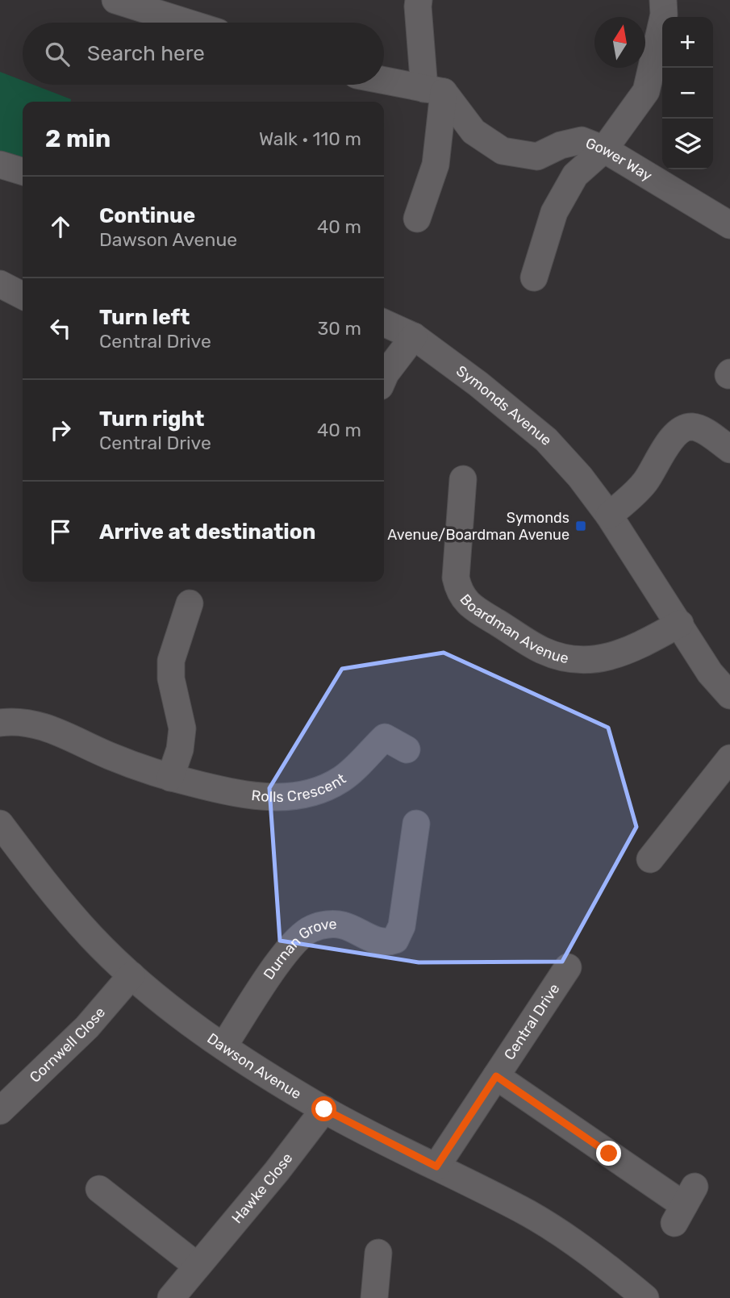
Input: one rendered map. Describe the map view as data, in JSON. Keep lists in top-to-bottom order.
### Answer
{
  "streets": {
    "street": [
      "Gower Way",
      "Symonds Avenue",
      "Boardman Avenue",
      "Rolls Crescent",
      "Durnan Grove",
      "Central Drive",
      "Cornwell Close",
      "Dawson Avenue",
      "Hawke Close"
    ]
  },
  "crossings": [
    ["Symonds Avenue", "Boardman Avenue"],
    ["Durnan Grove", "Dawson Avenue"],
    ["Central Drive", "Dawson Avenue"],
    ["Cornwell Close", "Dawson Avenue"],
    ["Dawson Avenue", "Hawke Close"]
  ],
  "places": {
    "transit": ["Symonds Avenue/Boardman Avenue"]
  },
  "north": "top",
  "page": {
    "map_buttons": ["+", "−"],
    "search": "Search here",
    "heading": ["2 min", "Walk · 110 m"],
    "list": [
      ["Continue", "Dawson Avenue", "40 m"],
      ["Turn left", "Central Drive", "30 m"],
      ["Turn right", "Central Drive", "40 m"],
      "Arrive at destination"
    ]
  }
}
